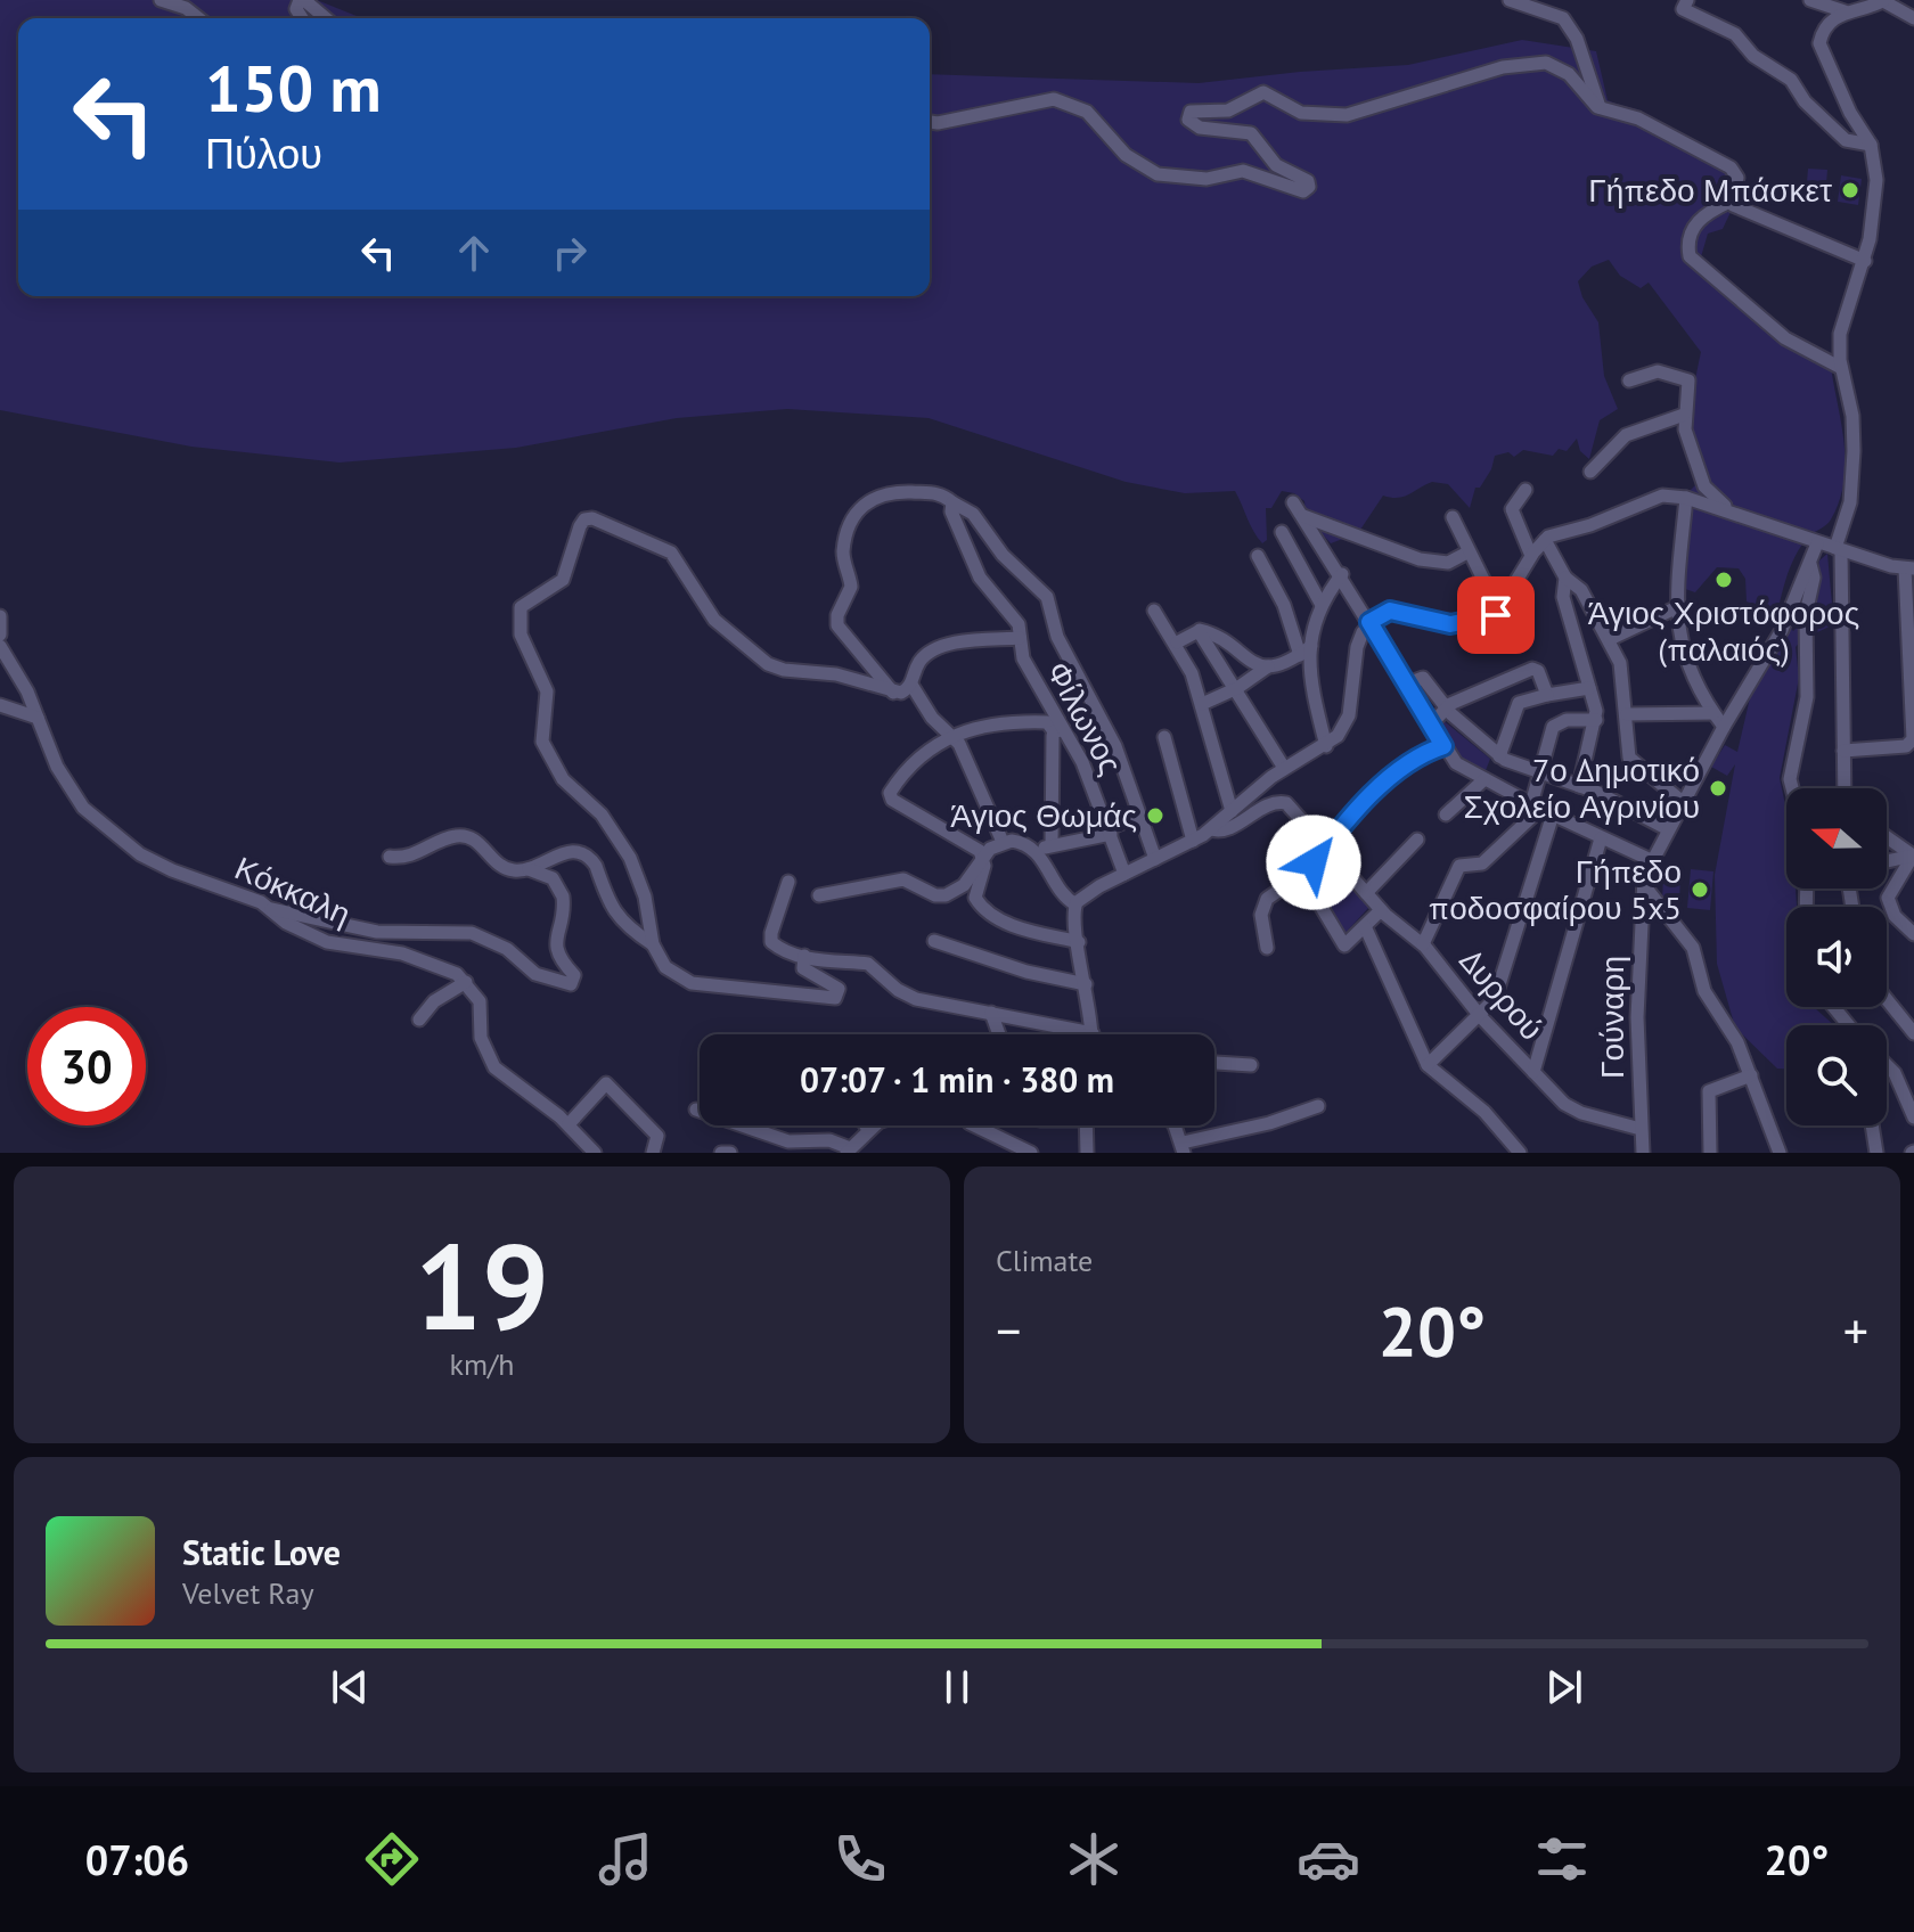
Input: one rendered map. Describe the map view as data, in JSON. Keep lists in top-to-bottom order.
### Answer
{
  "streets": {
    "street": [
      "Φίλωνος",
      "Κόκκαλη",
      "Δυρρού",
      "Γούναρη"
    ]
  },
  "crossings": [
    ["Δυρρού", "Γούναρη"]
  ],
  "places": [
    "Γήπεδο Μπάσκετ",
    "Άγιος Χριστόφορος (παλαιός)",
    "7ο Δημοτικό Σχολείο Αγρινίου",
    "Άγιος Θωμάς",
    "Γήπεδο ποδοσφαίρου 5x5"
  ],
  "north": "left",
  "page": {
    "turn": ["150 m", "Πύλου"],
    "limit": "30",
    "trip": "07:07 · 1 min · 380 m",
    "tile": [
      ["19", "km/h"],
      "Climate"
    ],
    "heat": ["−", "20°", "+"],
    "song": ["Static Love", "Velvet Ray"],
    "tabs": ["07:06", "20°"]
  }
}
